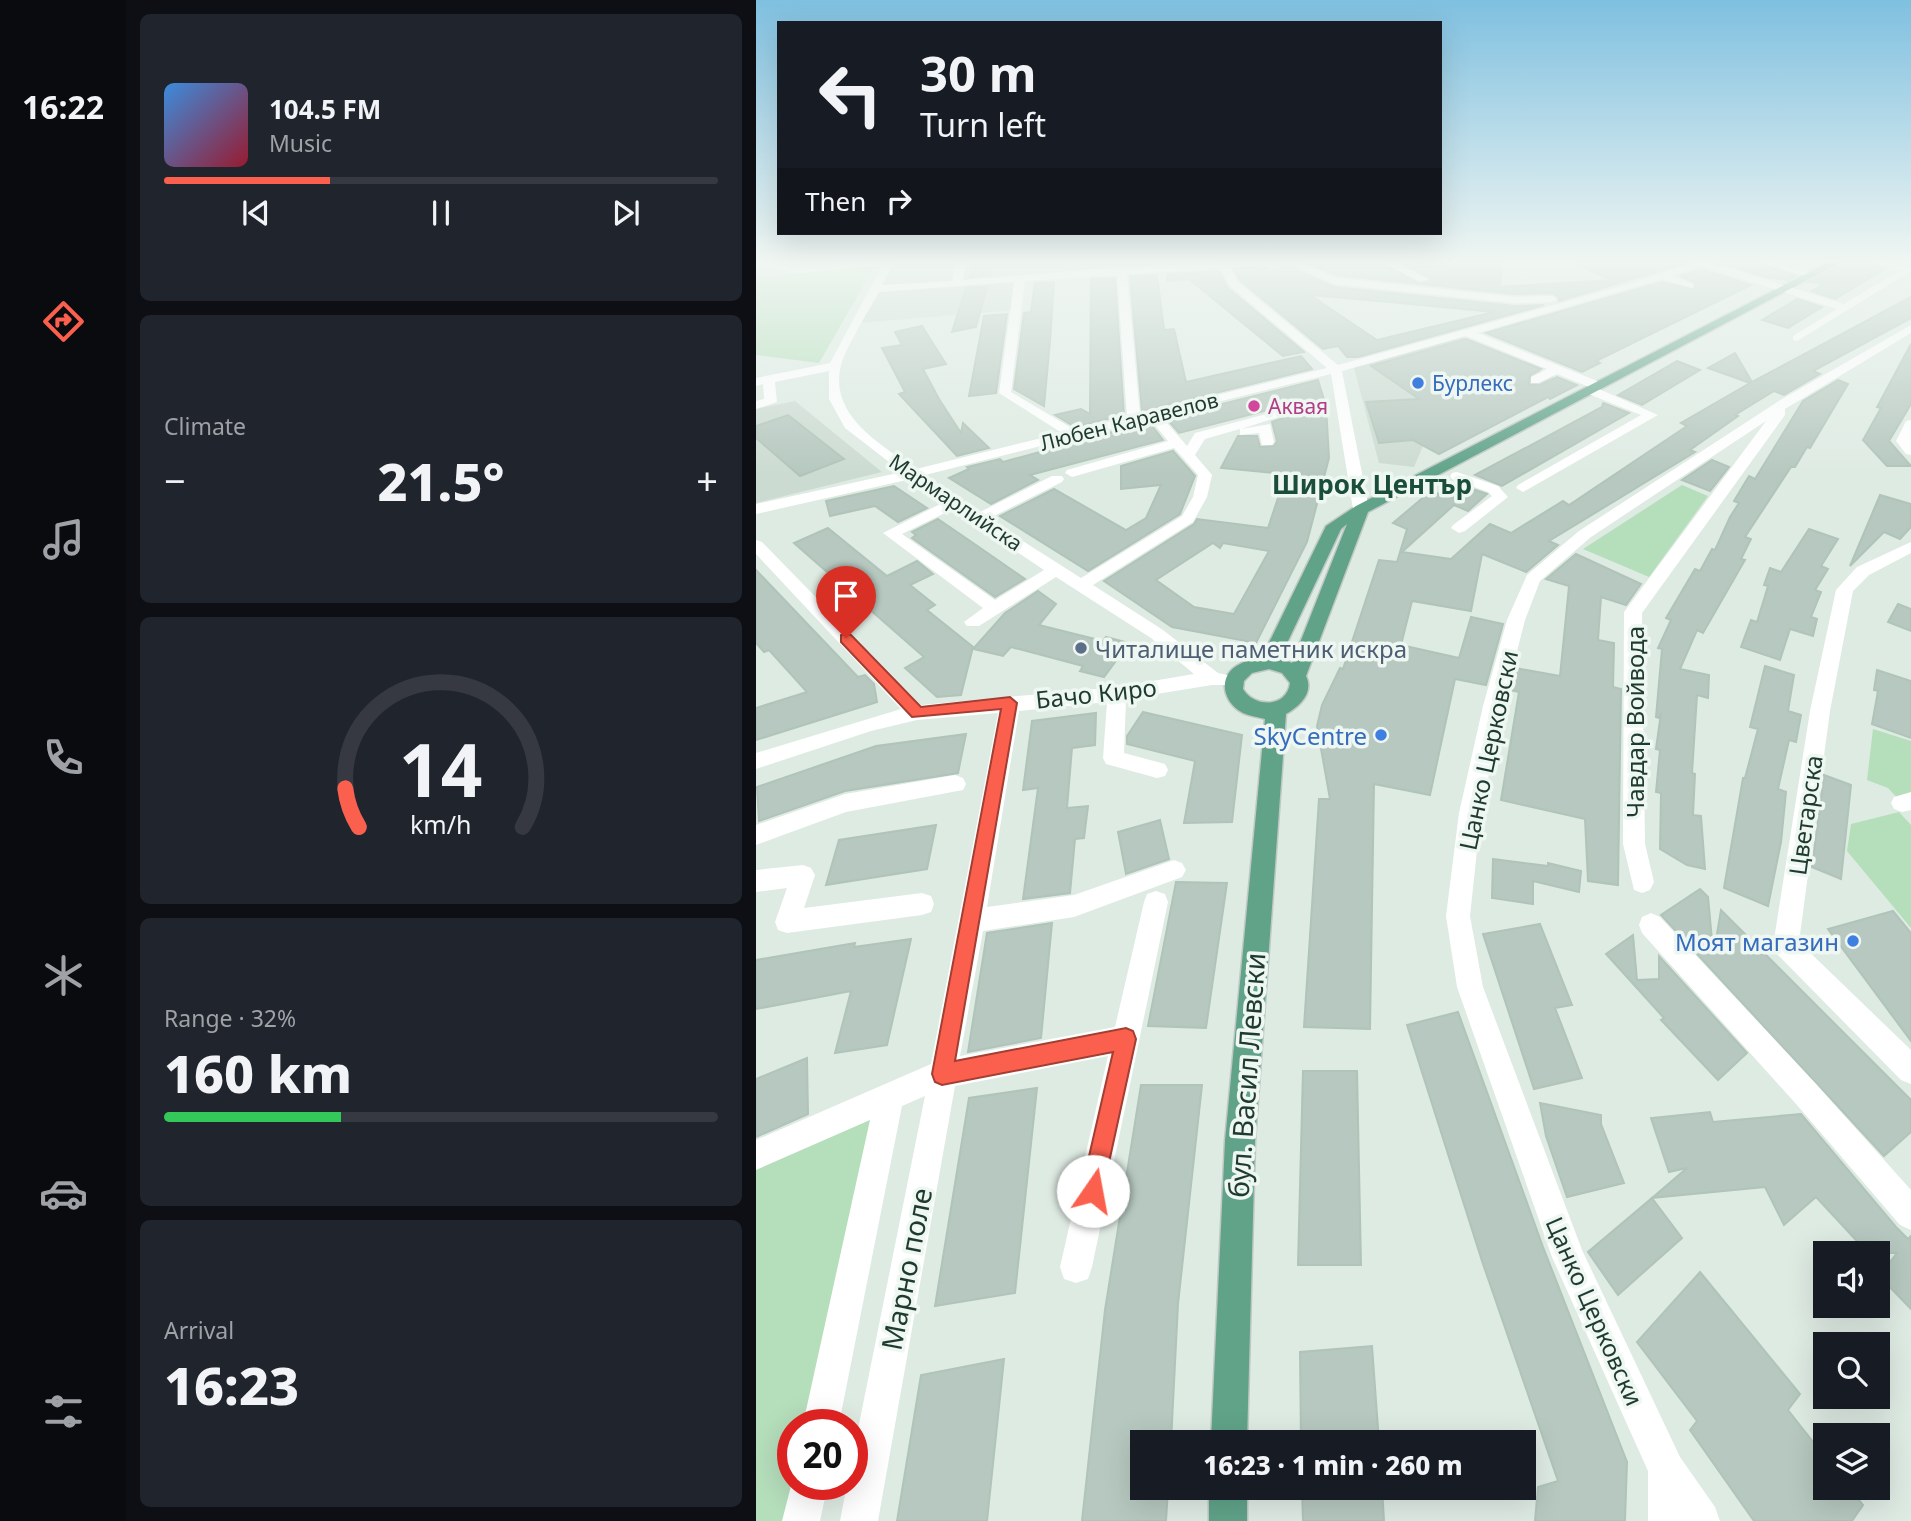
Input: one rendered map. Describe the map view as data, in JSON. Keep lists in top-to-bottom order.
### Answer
{
  "streets": {
    "main road": ["бул. Васил Левски"],
    "street": [
      "Любен Каравелов",
      "Мармарлийска",
      "Бачо Киро",
      "Чавдар Войвода",
      "Цанко Церковски",
      "Цветарска",
      "Марно поле"
    ]
  },
  "crossings": [
    ["Любен Каравелов", "Мармарлийска"],
    ["Мармарлийска", "Бачо Киро"],
    ["Бачо Киро", "бул. Васил Левски"],
    ["Бачо Киро", "Марно поле"],
    ["Чавдар Войвода", "Цанко Церковски"]
  ],
  "districts": ["Широк Център"],
  "places": [
    "Бурлекс",
    "Аквая",
    "Читалище паметник искра",
    "SkyCentre",
    "Моят магазин"
  ],
  "page": {
    "tabs": "16:22",
    "turn": ["30 m", "Turn left"],
    "song": ["104.5 FM", "Music"],
    "then": "Then",
    "tile": [
      "Climate",
      ["Range · 32%", "160 km"],
      ["Arrival", "16:23"]
    ],
    "heat": ["−", "21.5°", "+"],
    "limit": "20",
    "trip": "16:23 · 1 min · 260 m",
    "gauge": ["14", "km/h"]
  }
}
